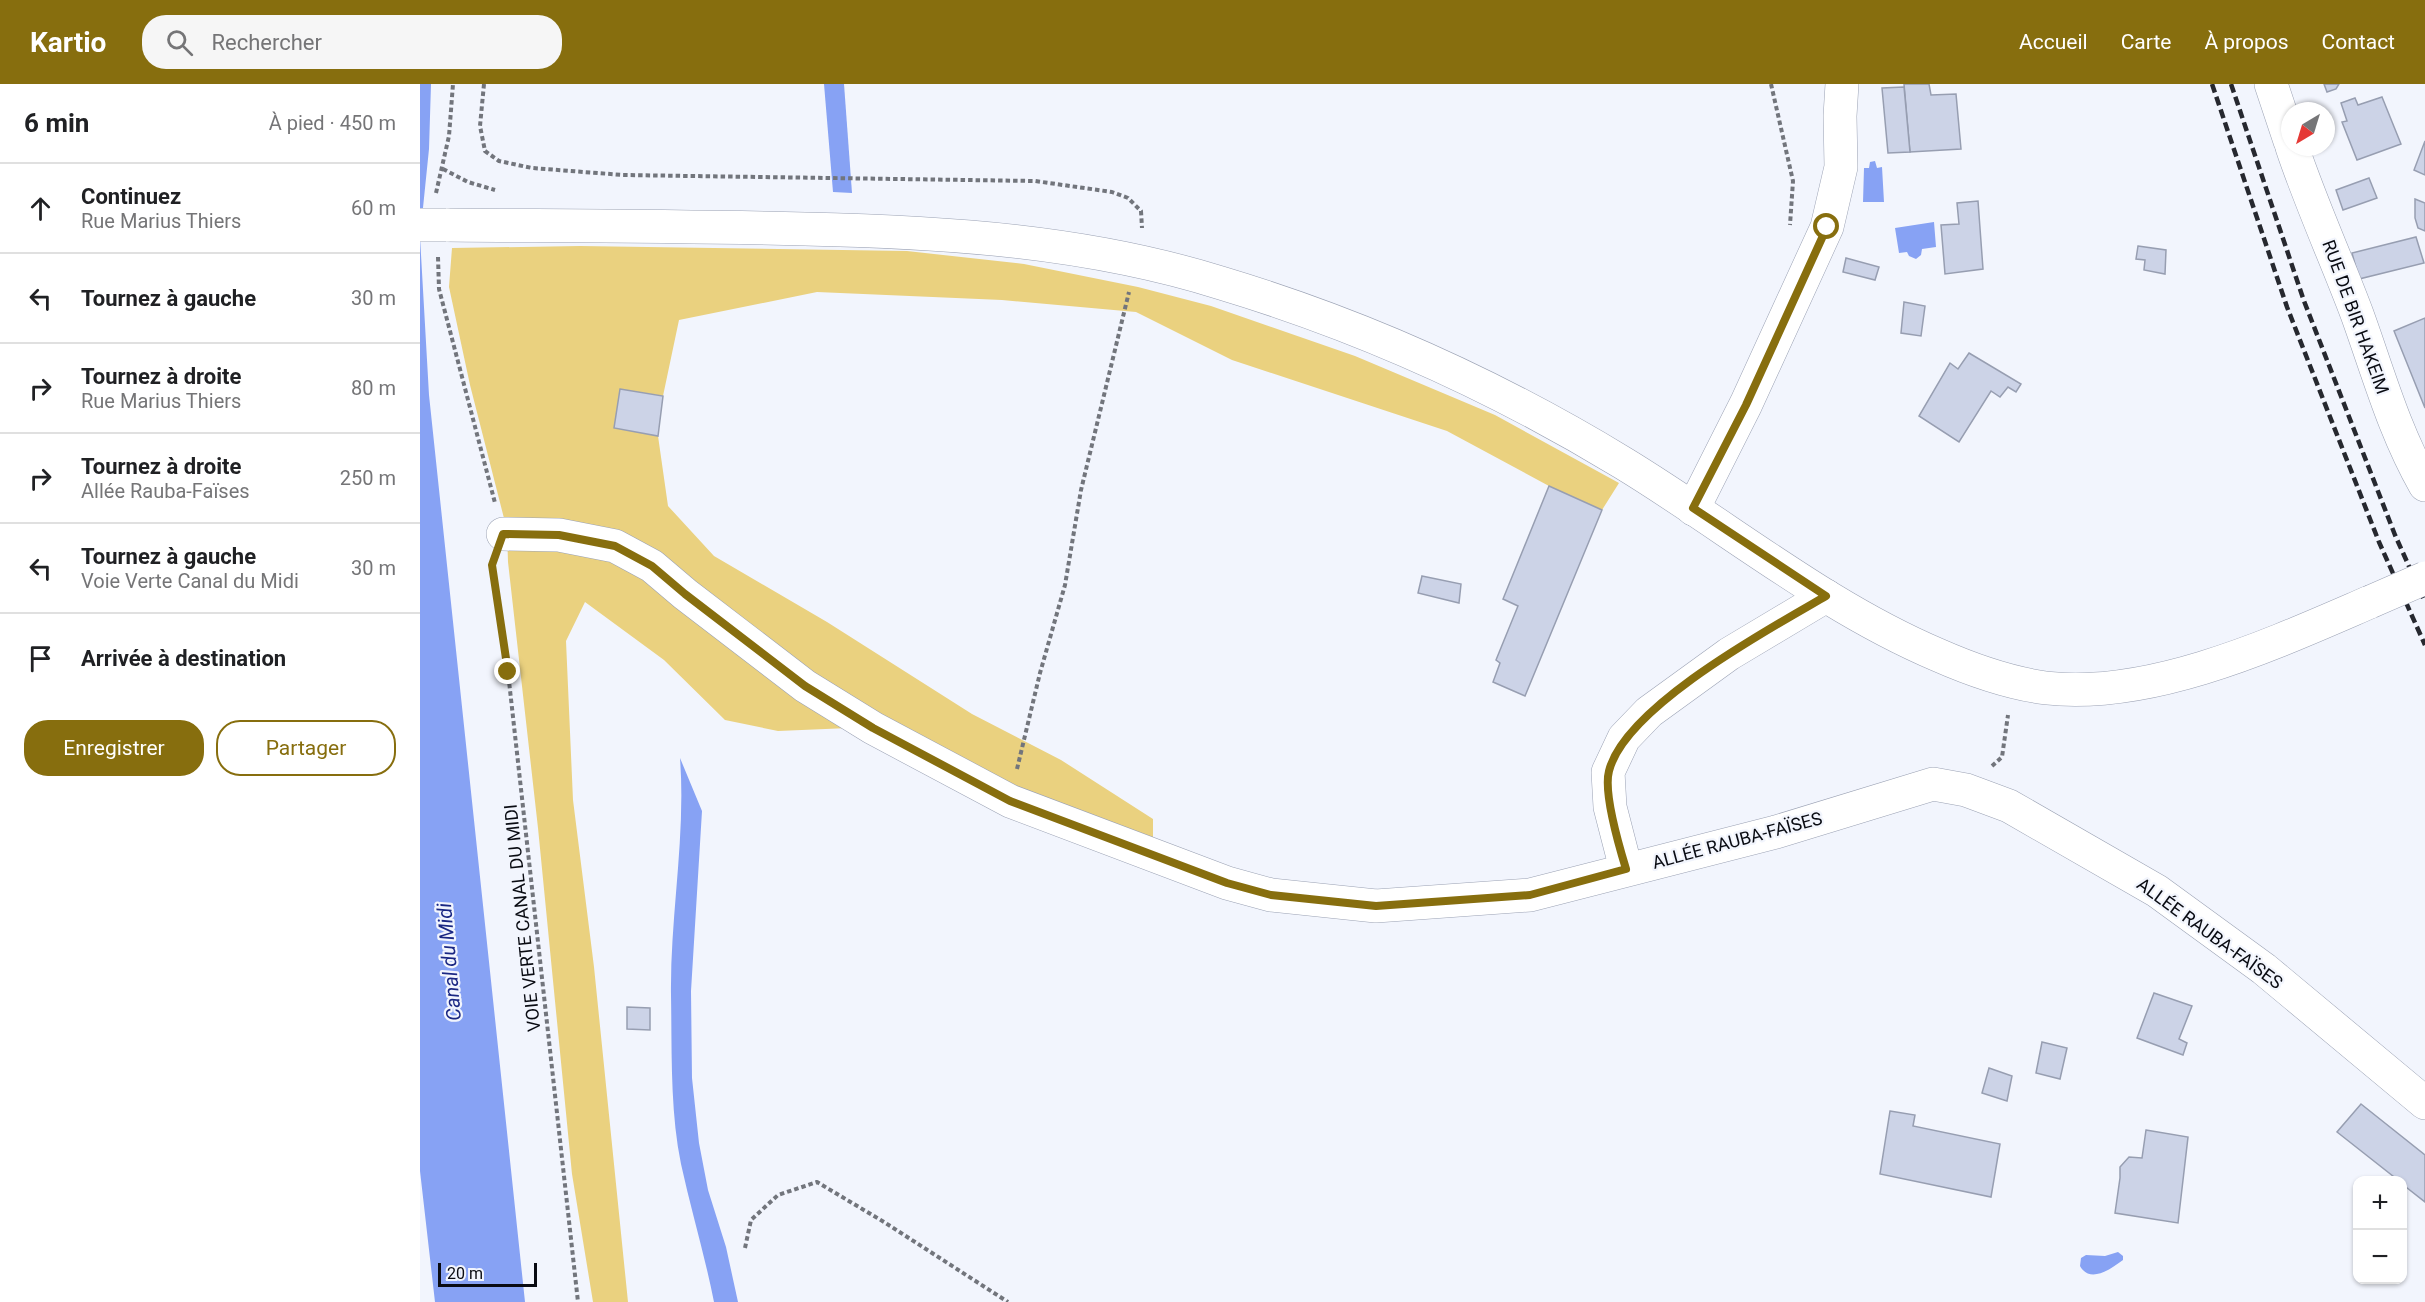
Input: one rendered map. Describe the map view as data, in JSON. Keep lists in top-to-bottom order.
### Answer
{
  "streets": {
    "street": ["RUE DE BIR HAKEIM", "ALLÉE RAUBA-FAÏSES"],
    "path": ["VOIE VERTE CANAL DU MIDI"]
  },
  "crossings": [
    ["ALLÉE RAUBA-FAÏSES", "VOIE VERTE CANAL DU MIDI"]
  ],
  "water": ["Canal du Midi"],
  "scale_bar": "20 m",
  "north": "bottom left",
  "page": {
    "header": "Kartio",
    "search": "Rechercher",
    "nav": [
      "Accueil",
      "Carte",
      "À propos",
      "Contact"
    ],
    "heading": ["6 min", "À pied · 450 m"],
    "list": [
      ["Continuez", "Rue Marius Thiers", "60 m"],
      ["Tournez à gauche", "30 m"],
      ["Tournez à droite", "Rue Marius Thiers", "80 m"],
      ["Tournez à droite", "Allée Rauba-Faïses", "250 m"],
      ["Tournez à gauche", "Voie Verte Canal du Midi", "30 m"],
      "Arrivée à destination"
    ],
    "buttons": ["Enregistrer", "Partager"],
    "map_buttons": ["+", "−"],
    "scale": "20 m"
  }
}
